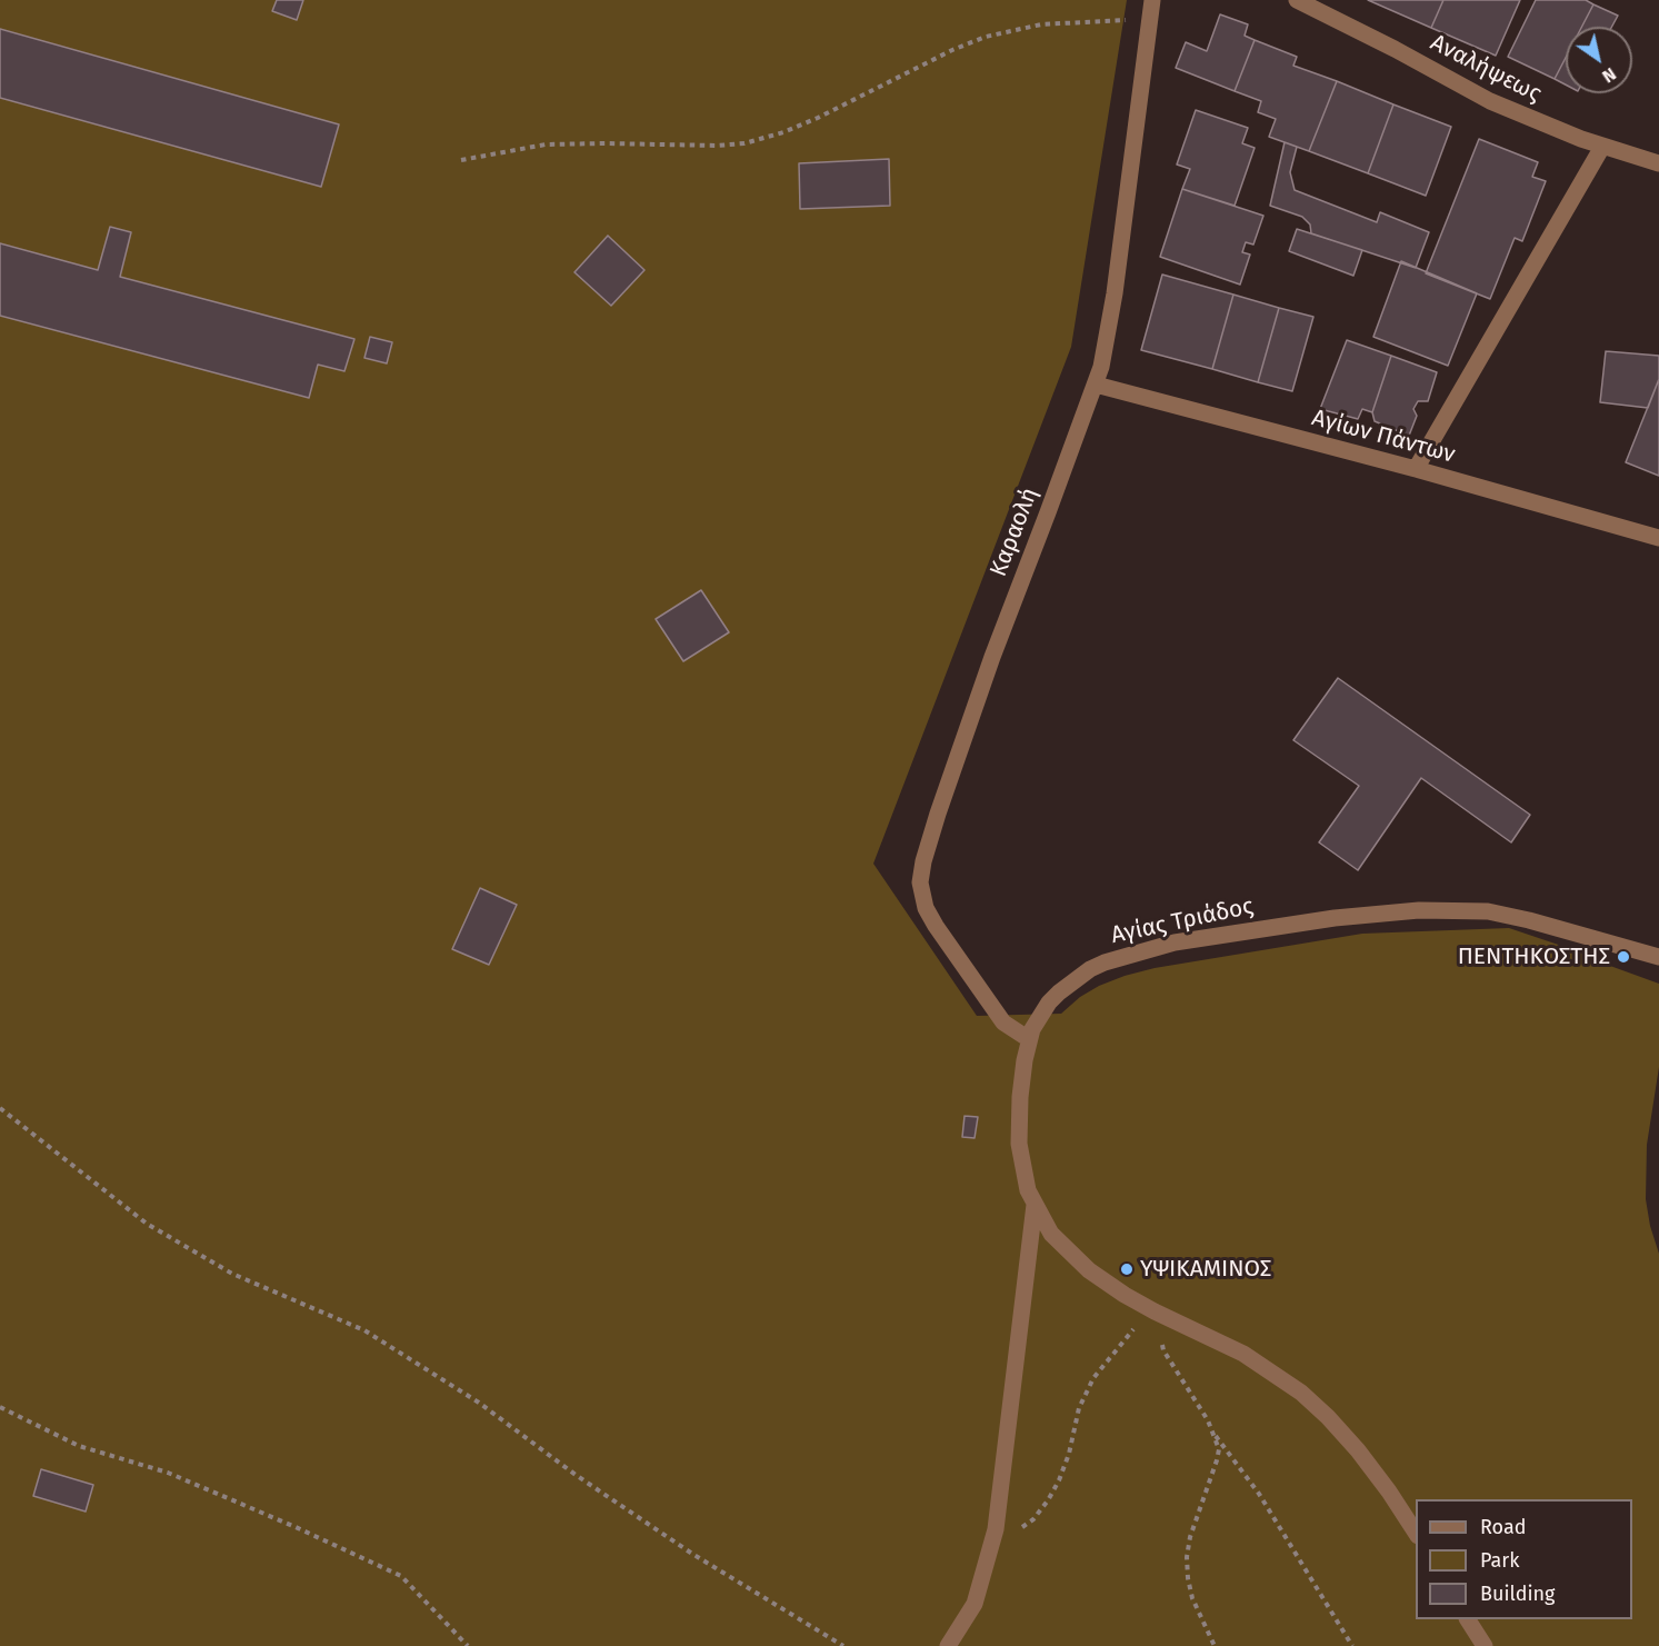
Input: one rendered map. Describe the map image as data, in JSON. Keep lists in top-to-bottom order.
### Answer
{
  "streets": {
    "street": [
      "Αναλήψεως",
      "Αγίων Πάντων",
      "Καραολή",
      "Αγίας Τριάδος"
    ]
  },
  "crossings": [
    ["Αγίων Πάντων", "Καραολή"],
    ["Καραολή", "Αγίας Τριάδος"]
  ],
  "places": ["ΠΕΝΤΗΚΟΣΤΗΣ", "ΥΨΙΚΑΜΙΝΟΣ"],
  "legend": ["Road", "Park", "Building"],
  "north": "bottom right"
}
